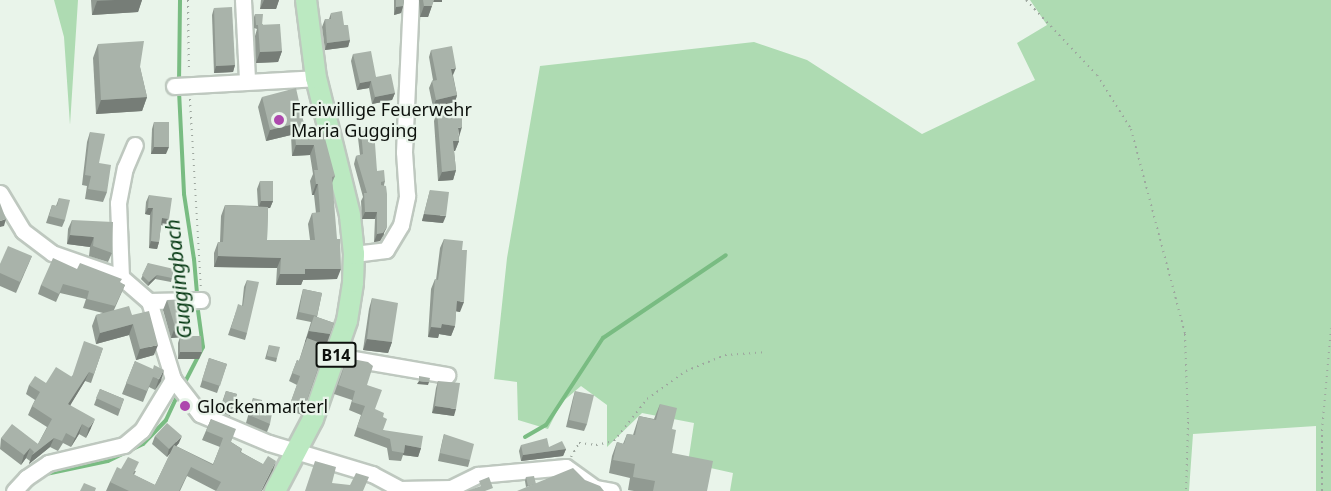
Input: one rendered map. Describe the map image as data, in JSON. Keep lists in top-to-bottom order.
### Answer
{
  "streets": {
    "main road": ["B14"]
  },
  "water": ["Guggingbach"],
  "places": ["Freiwillige Feuerwehr Maria Gugging", "Glockenmarterl"]
}
